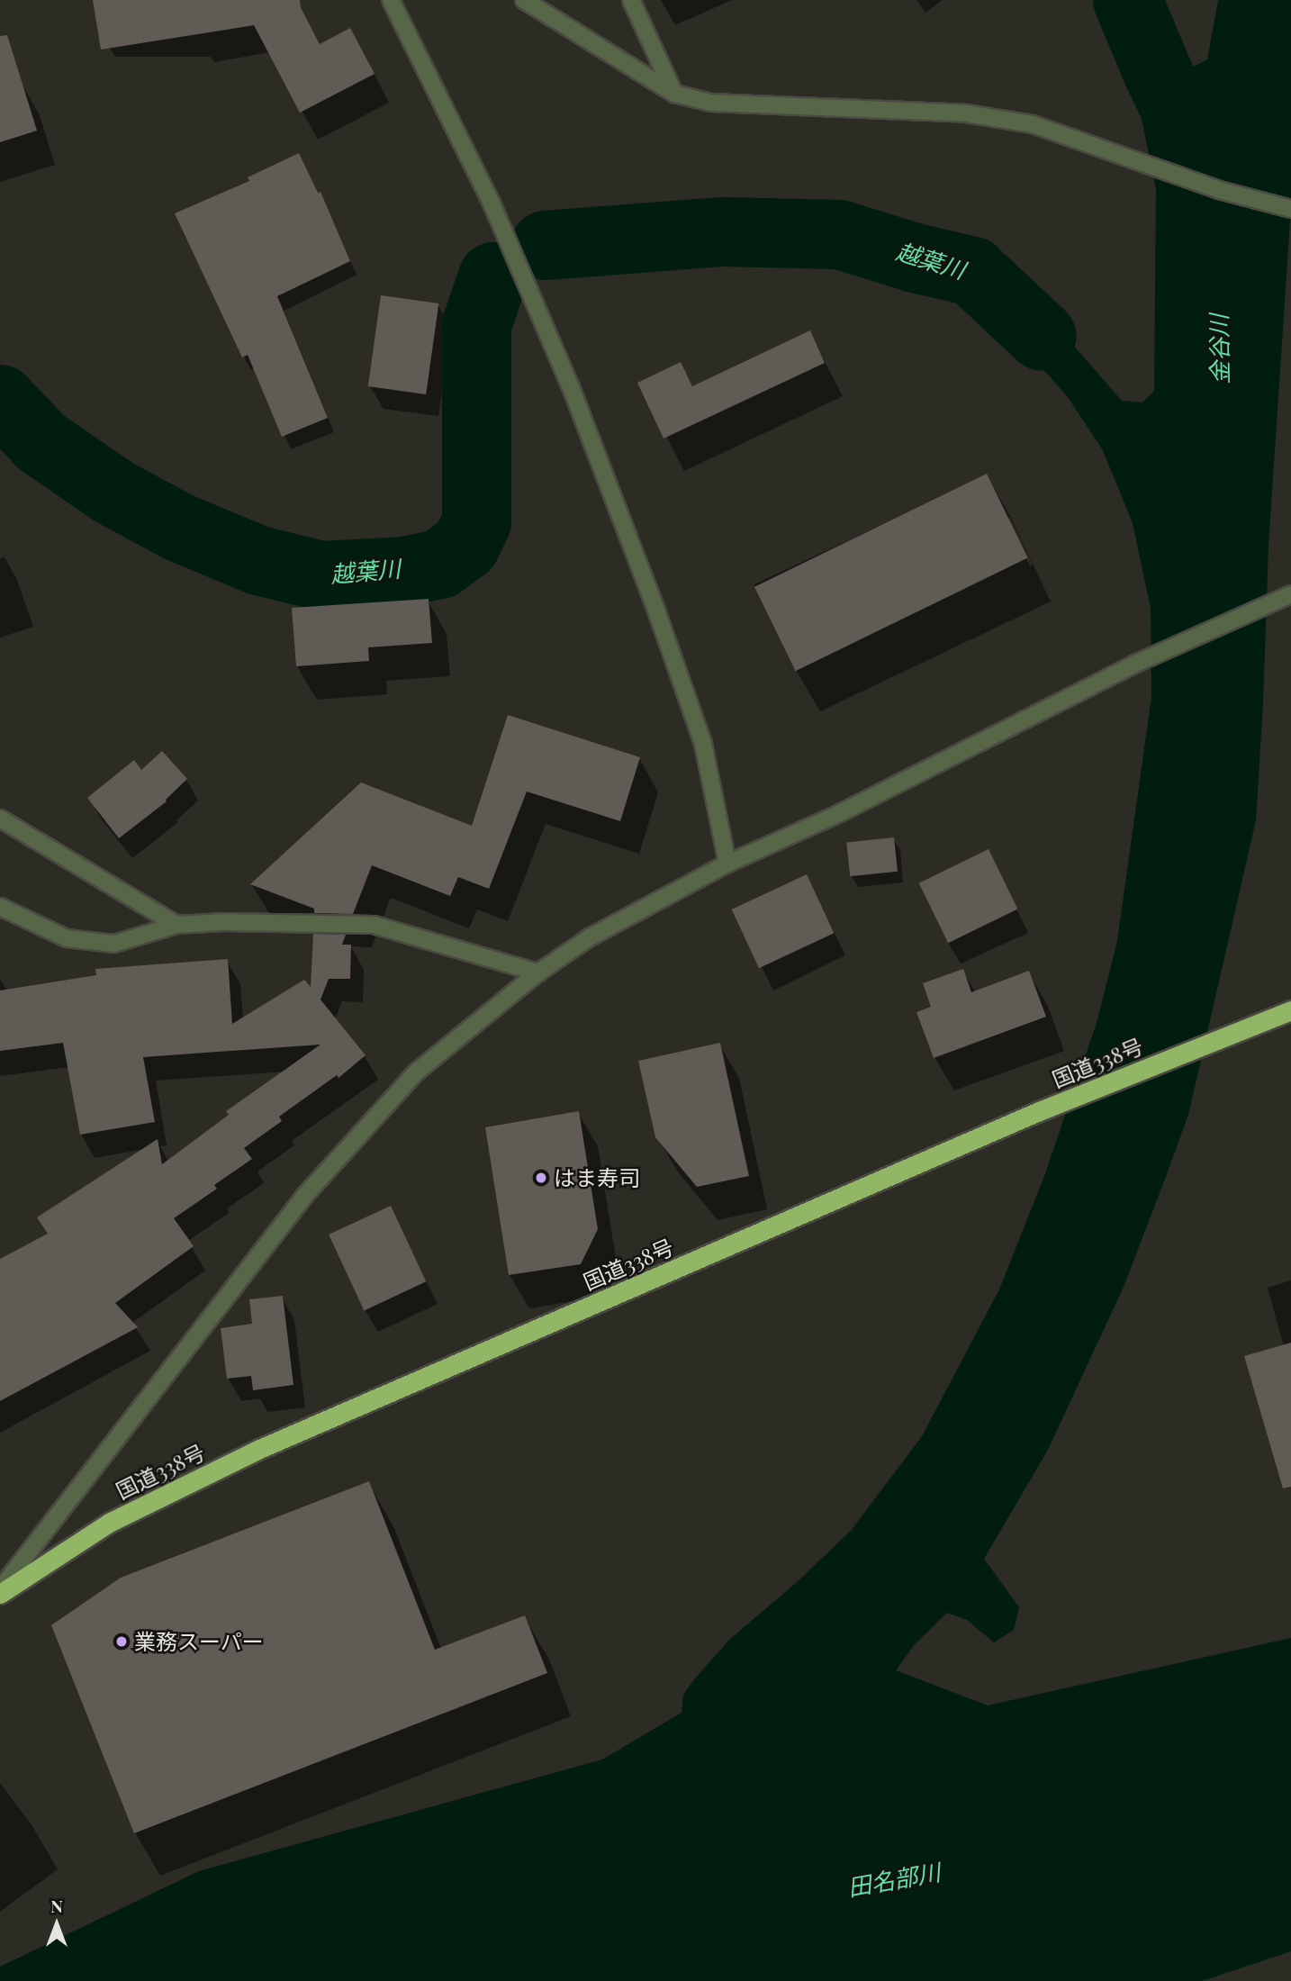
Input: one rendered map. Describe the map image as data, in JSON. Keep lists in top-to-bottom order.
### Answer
{
  "streets": {
    "highway": ["国道338号"]
  },
  "water": ["越葉川", "金谷川", "田名部川"],
  "places": ["はま寿司", "業務スーパー"],
  "north": "top"
}
